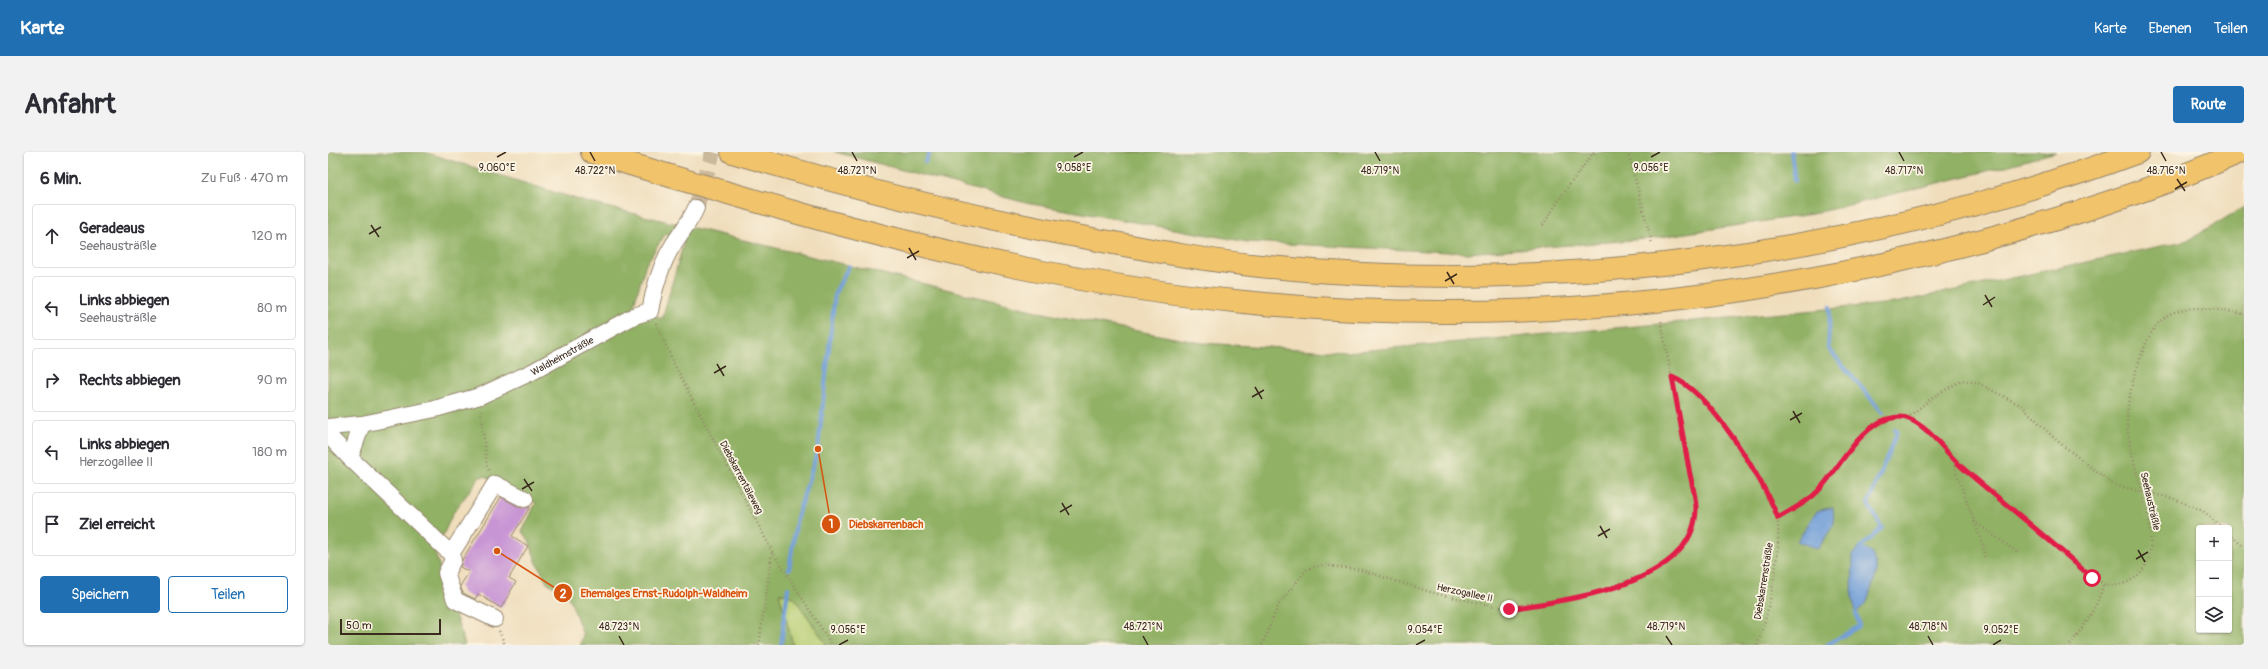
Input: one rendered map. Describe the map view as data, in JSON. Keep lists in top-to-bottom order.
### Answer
{
  "streets": {
    "lane": ["Waldheimsträßle"],
    "path": [
      "Diebskarrentäleweg",
      "Seehausträßle",
      "Diebskarrensträßle",
      "Herzogallee II"
    ]
  },
  "crossings": [
    ["Waldheimsträßle", "Diebskarrentäleweg"]
  ],
  "places": ["Diebskarrenbach", "Ehemalges Ernst-Rudolph-Waldheim"],
  "scale_bar": "50 m",
  "page": {
    "header": "Karte",
    "nav": ["Karte", "Ebenen", "Teilen"],
    "buttons": [
      "Route",
      ["Speichern", "Teilen"]
    ],
    "title": "Anfahrt",
    "heading": ["6 Min.", "Zu Fuß · 470 m"],
    "list": [
      ["Geradeaus", "Seehausträßle", "120 m"],
      ["Links abbiegen", "Seehausträßle", "80 m"],
      ["Rechts abbiegen", "90 m"],
      ["Links abbiegen", "Herzogallee II", "180 m"],
      "Ziel erreicht"
    ],
    "map_buttons": ["+", "−"],
    "scale": "50 m"
  },
  "coordinates": [
    "9.060°E",
    "9.058°E",
    "9.056°E",
    "48.716°N",
    "48.722°N",
    "48.721°N",
    "48.719°N",
    "48.717°N",
    "48.723°N",
    "48.718°N",
    "9.054°E",
    "9.052°E"
  ]
}
